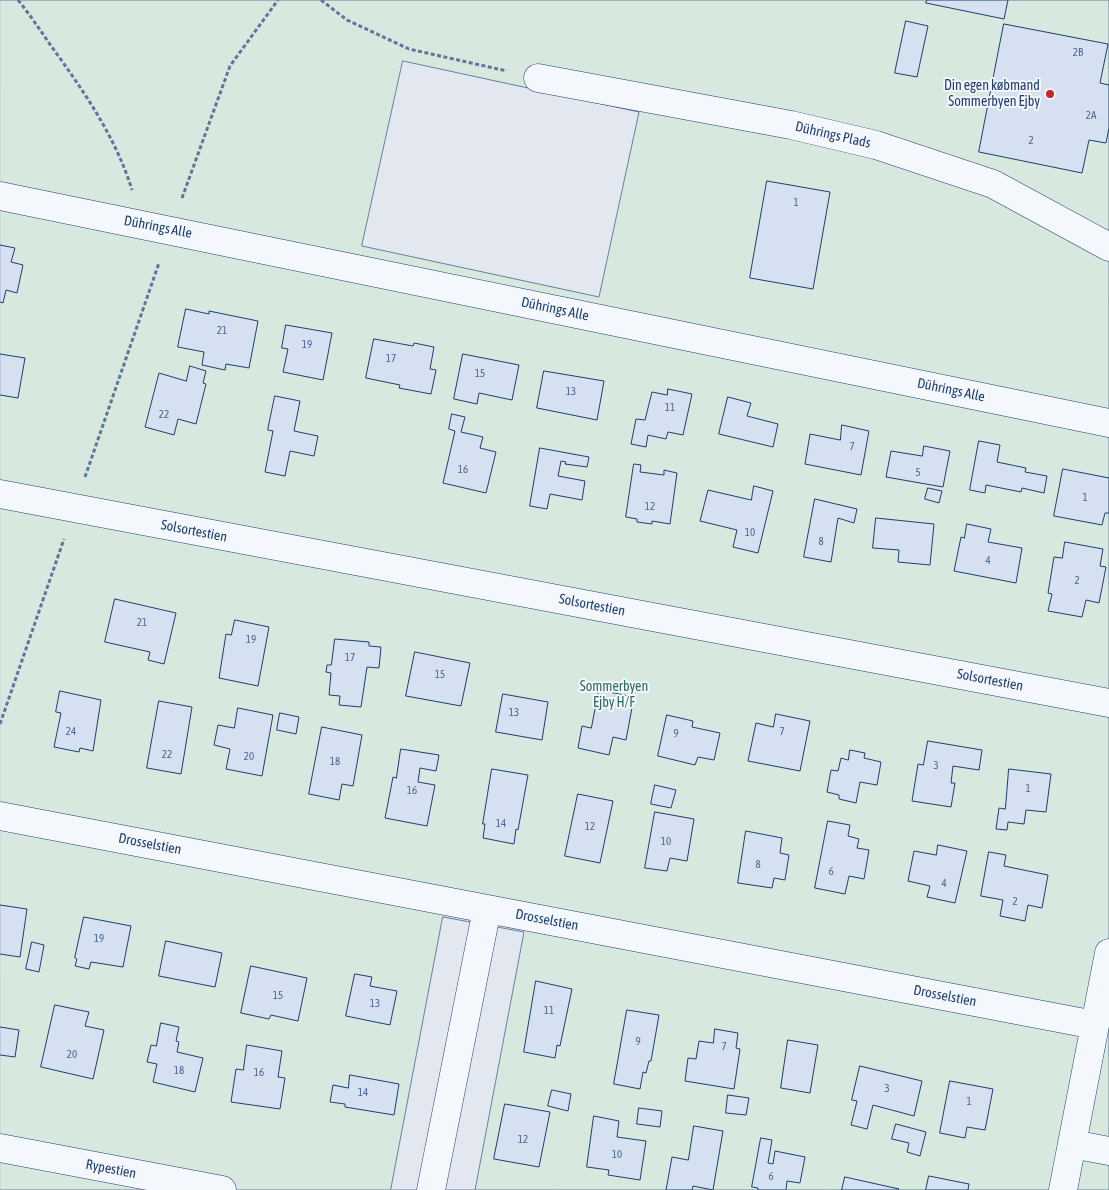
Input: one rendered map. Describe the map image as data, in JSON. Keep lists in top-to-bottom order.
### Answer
{
  "streets": {
    "lane": [
      "Dührings Plads",
      "Dührings Alle",
      "Solsortestien",
      "Drosselstien",
      "Rypestien"
    ]
  },
  "parks": ["Sommerbyen Ejby H/F"],
  "places": ["Din egen købmand Sommerbyen Ejby"],
  "house_numbers": [
    "2B",
    "2A",
    "2",
    "1",
    "21",
    "19",
    "17",
    "15",
    "13",
    "11",
    "22",
    "7",
    "16",
    "5",
    "1",
    "12",
    "10",
    "8",
    "4",
    "2",
    "21",
    "19",
    "17",
    "15",
    "13",
    "24",
    "7",
    "9",
    "22",
    "20",
    "18",
    "3",
    "1",
    "16",
    "14",
    "12",
    "10",
    "8",
    "6",
    "4",
    "2",
    "19",
    "15",
    "13",
    "11",
    "9",
    "7",
    "20",
    "18",
    "16",
    "3",
    "14",
    "1",
    "12",
    "10",
    "6"
  ]
}
